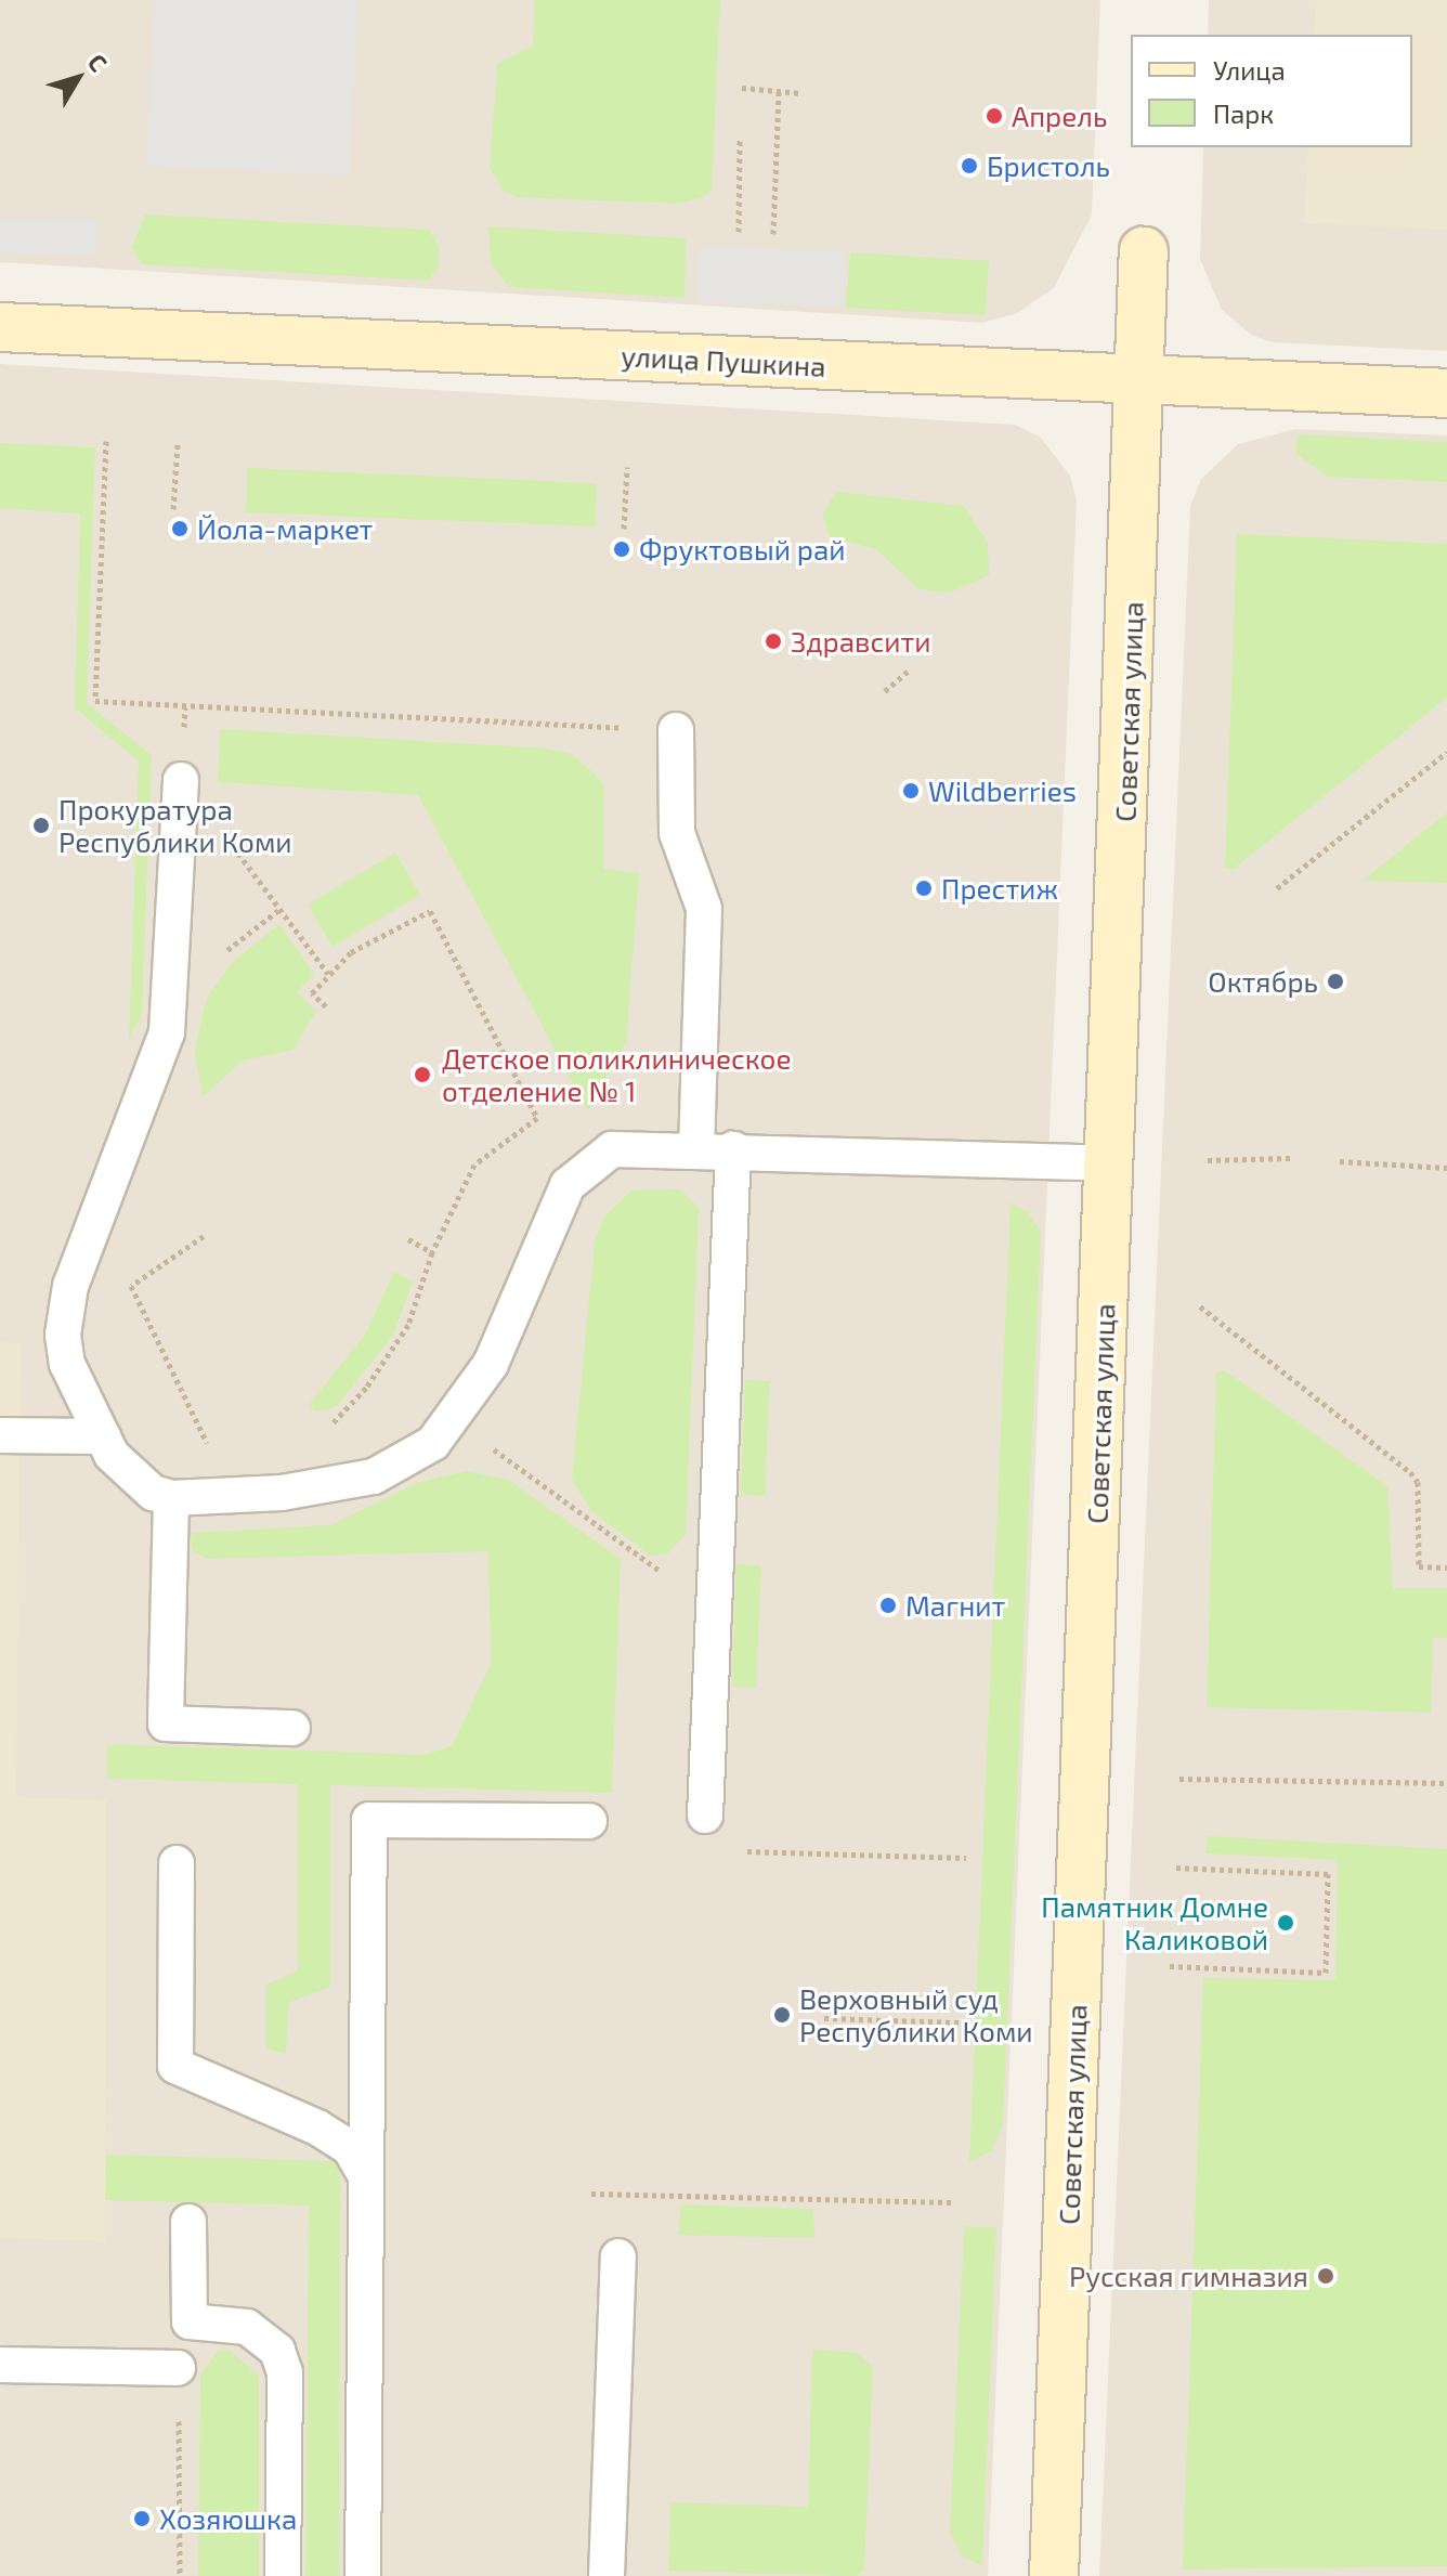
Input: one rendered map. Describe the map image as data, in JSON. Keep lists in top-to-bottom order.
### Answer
{
  "streets": {
    "main road": ["улица Пушкина", "Советская улица"]
  },
  "crossings": [
    ["улица Пушкина", "Советская улица"]
  ],
  "places": [
    "Апрель",
    "Бристоль",
    "Йола-маркет",
    "Фруктовый рай",
    "Здравсити",
    "Wildberries",
    "Прокуратура Республики Коми",
    "Престиж",
    "Октябрь",
    "Детское поликлиническое отделение № 1",
    "Магнит",
    "Памятник Домне Каликовой",
    "Верховный суд Республики Коми",
    "Русская гимназия",
    "Хозяюшка"
  ],
  "legend": ["Улица", "Парк"],
  "north": "top right"
}
